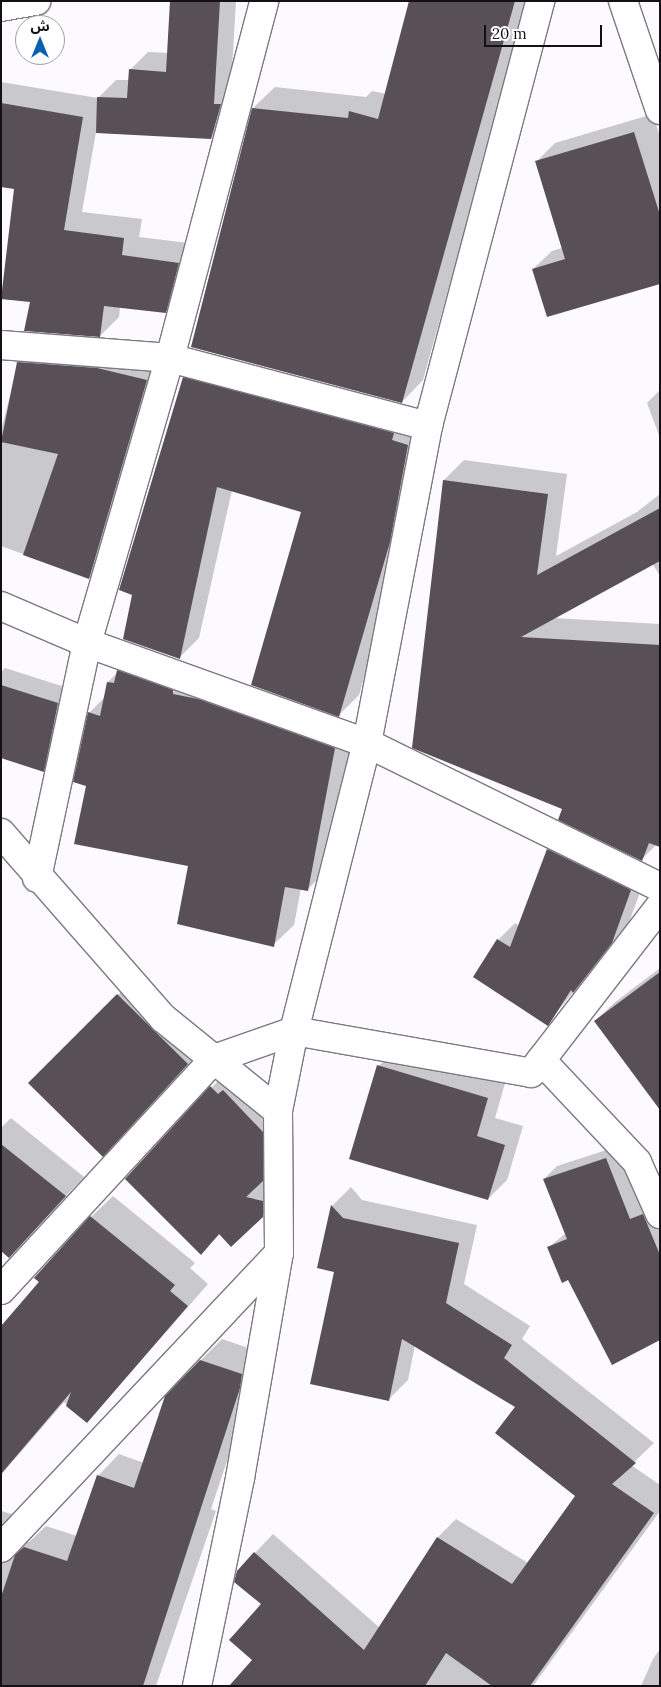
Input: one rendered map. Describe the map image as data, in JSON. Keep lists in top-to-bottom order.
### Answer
{
  "scale_bar": "20 m",
  "north": "top"
}
